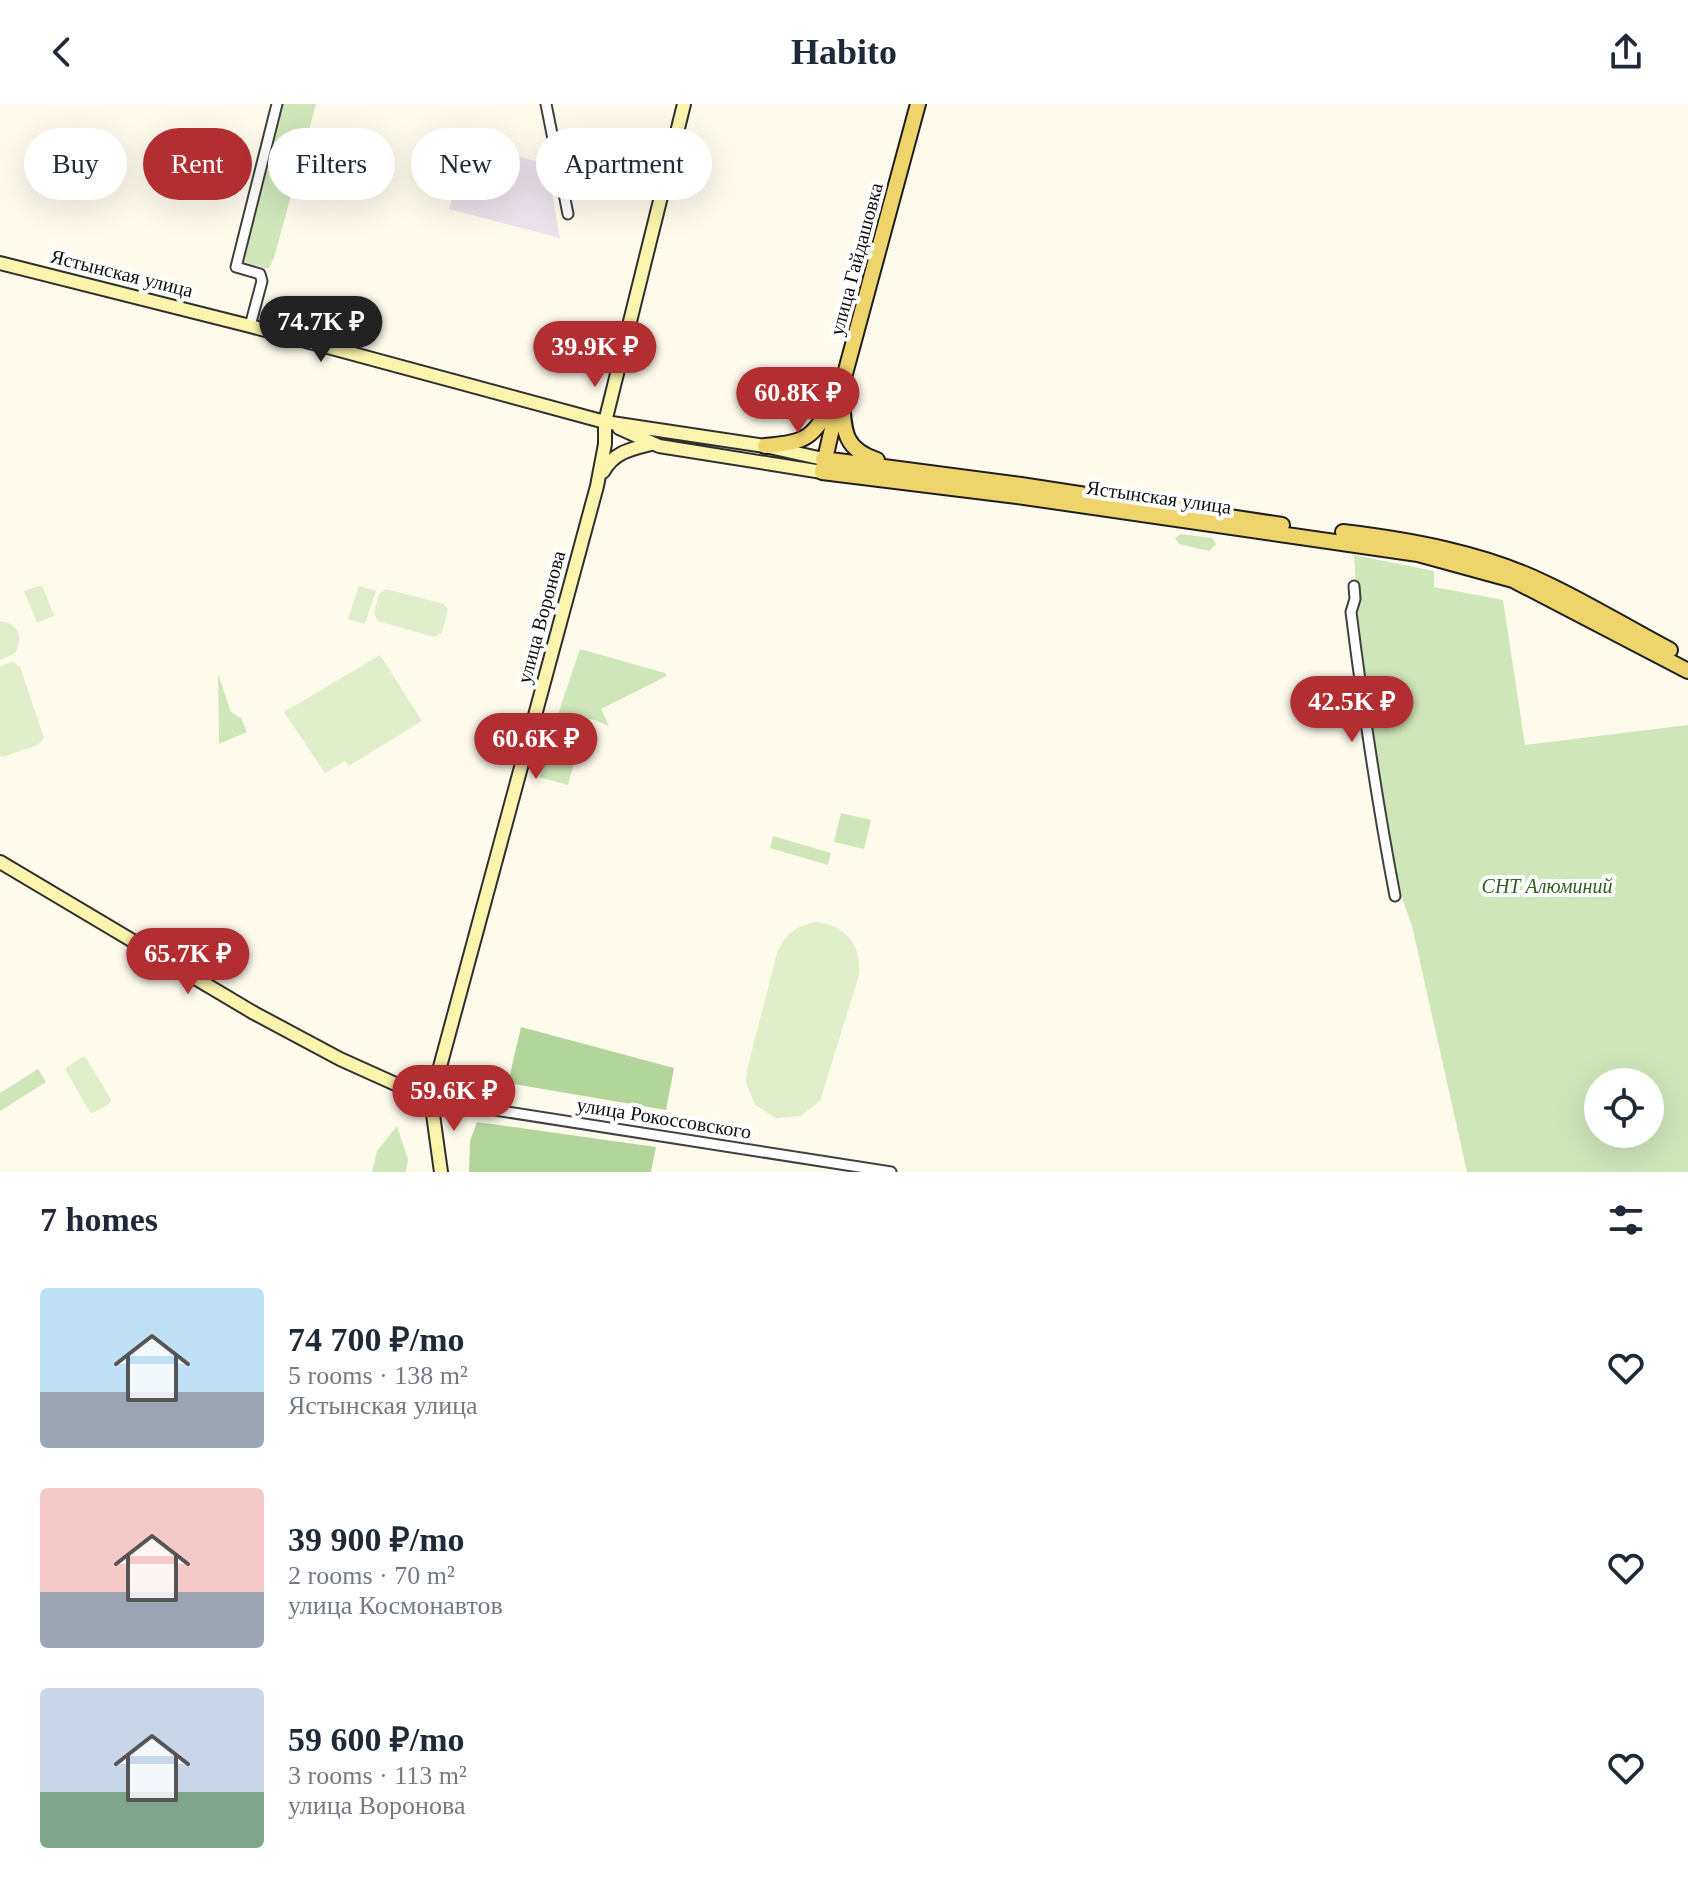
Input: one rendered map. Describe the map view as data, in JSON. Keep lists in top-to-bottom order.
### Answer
{
  "streets": {
    "main road": ["улица Гайдашовка", "Ястынская улица", "улица Воронова"],
    "street": ["улица Рокоссовского"]
  },
  "crossings": [
    ["улица Гайдашовка", "Ястынская улица"],
    ["Ястынская улица", "улица Воронова"],
    ["улица Воронова", "улица Рокоссовского"]
  ],
  "parks": ["СНТ Алюминий"],
  "page": {
    "header": "Habito",
    "chip": [
      "Buy",
      "Rent",
      "Filters",
      "New",
      "Apartment"
    ],
    "price": [
      "74.7K ₽",
      "39.9K ₽",
      "60.8K ₽",
      "42.5K ₽",
      "60.6K ₽",
      "65.7K ₽",
      "59.6K ₽"
    ],
    "heading": "7 homes",
    "list": [
      {
        "name": "74 700 ₽/mo",
        "note": "5 rooms · 138 m² · Ястынская улица"
      },
      {
        "name": "39 900 ₽/mo",
        "note": "2 rooms · 70 m² · улица Космонавтов"
      },
      {
        "name": "59 600 ₽/mo",
        "note": "3 rooms · 113 m² · улица Воронова"
      }
    ]
  }
}
